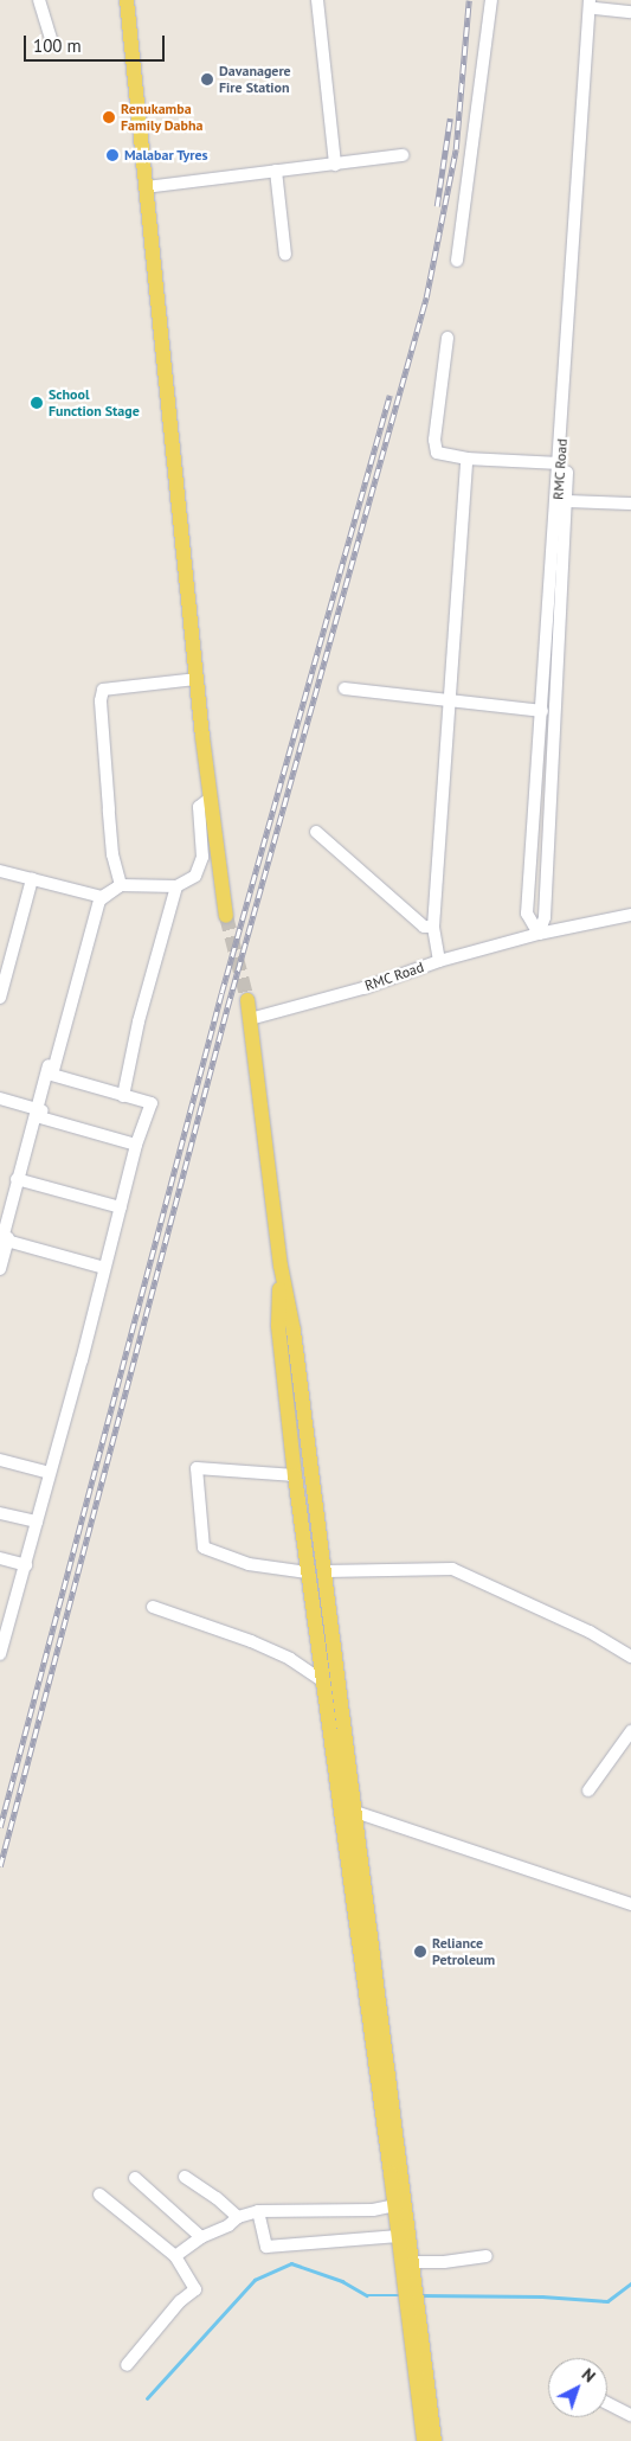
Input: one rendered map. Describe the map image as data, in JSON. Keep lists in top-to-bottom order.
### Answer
{
  "streets": {
    "street": ["RMC Road"]
  },
  "places": [
    "Davanagere Fire Station",
    "Renukamba Family Dabha",
    "Malabar Tyres",
    "School Function Stage",
    "Reliance Petroleum"
  ],
  "scale_bar": "100 m",
  "north": "top right"
}
